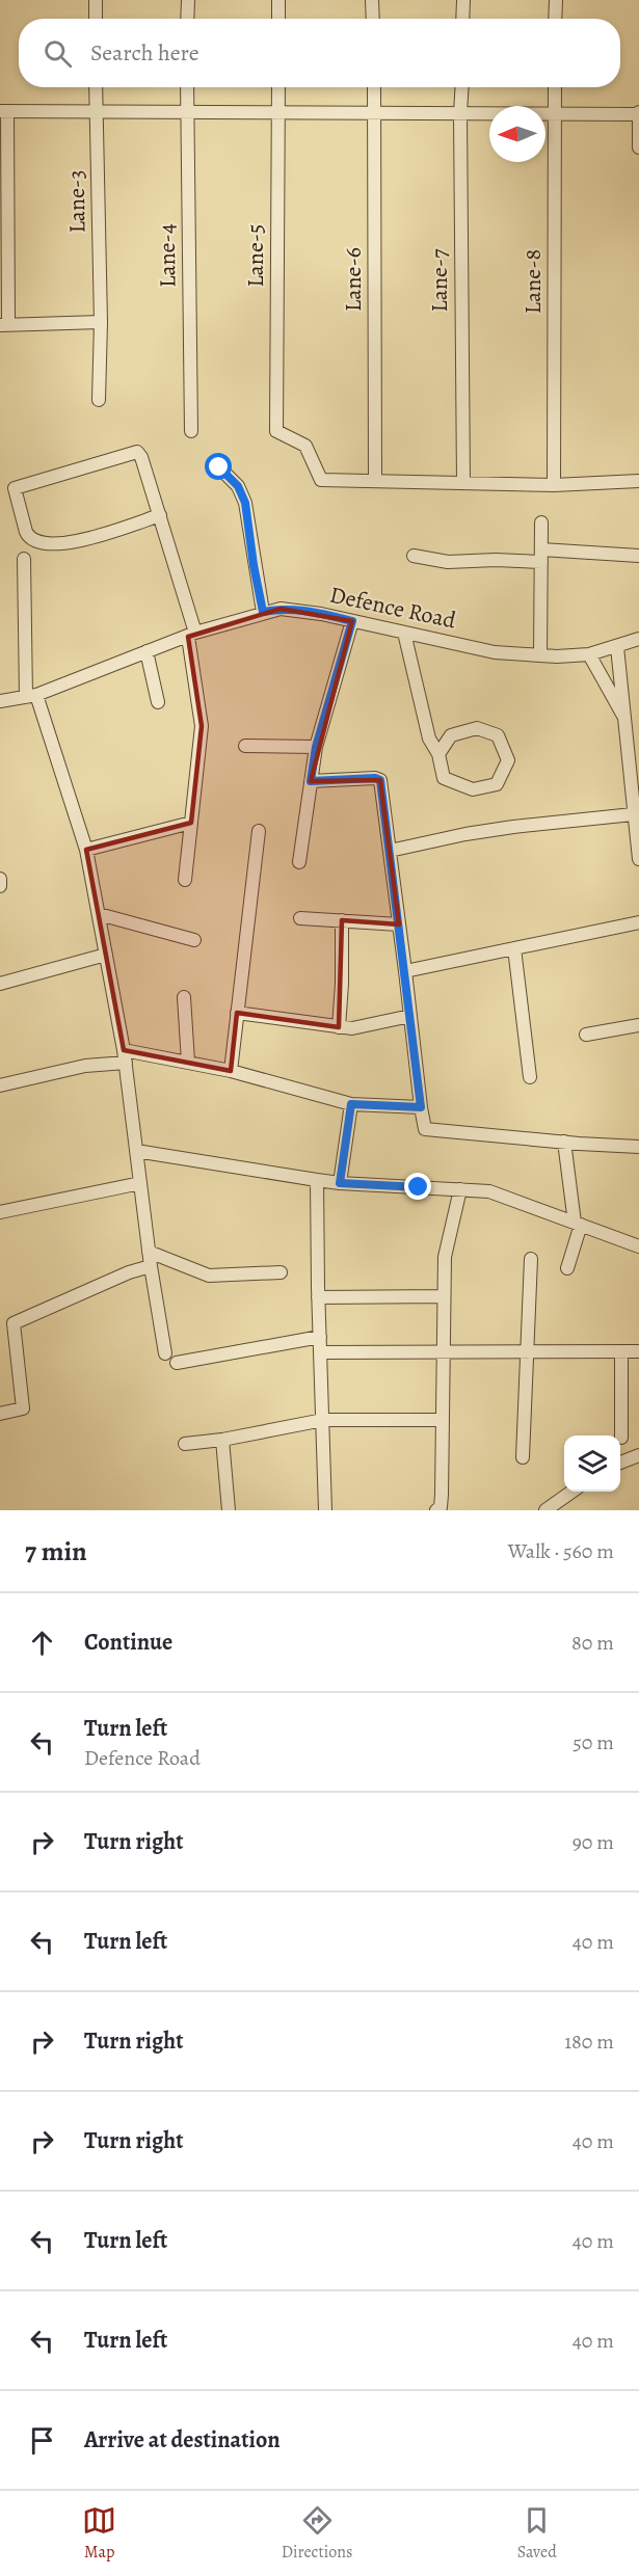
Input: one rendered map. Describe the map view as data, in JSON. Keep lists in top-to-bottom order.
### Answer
{
  "streets": {
    "street": [
      "Lane-3",
      "Lane-4",
      "Lane-5",
      "Lane-6",
      "Lane-7",
      "Lane-8",
      "Defence Road"
    ]
  },
  "crossings": [
    ["Lane-5", "Lane-6"]
  ],
  "north": "left",
  "page": {
    "search": "Search here",
    "heading": ["7 min", "Walk · 560 m"],
    "list": [
      ["Continue", "80 m"],
      ["Turn left", "Defence Road", "50 m"],
      ["Turn right", "90 m"],
      ["Turn left", "40 m"],
      ["Turn right", "180 m"],
      ["Turn right", "40 m"],
      ["Turn left", "40 m"],
      ["Turn left", "40 m"],
      "Arrive at destination"
    ],
    "nav": ["Map", "Directions", "Saved"]
  }
}
